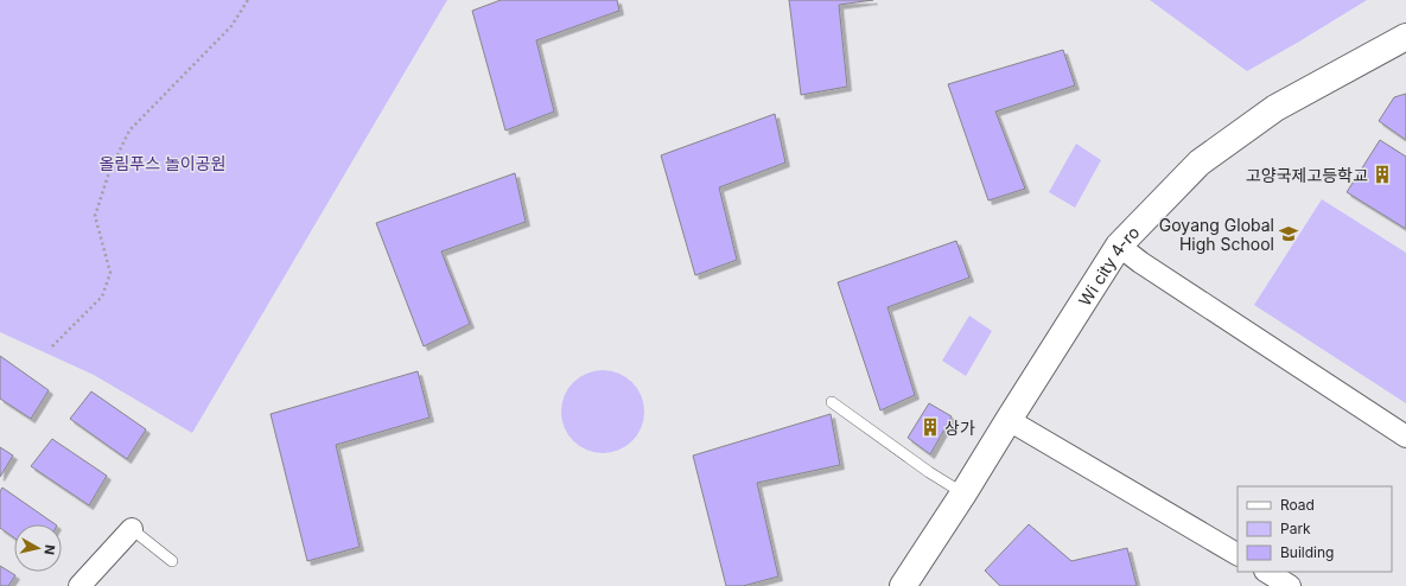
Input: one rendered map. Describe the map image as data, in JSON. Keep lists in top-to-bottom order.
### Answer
{
  "streets": {
    "street": ["Wi city 4-ro"]
  },
  "parks": ["올림푸스 놀이공원"],
  "places": {
    "building": ["고양국제고등학교", "상가"],
    "school or university": ["Goyang Global High School"]
  },
  "legend": ["Road", "Park", "Building"],
  "north": "right"
}
